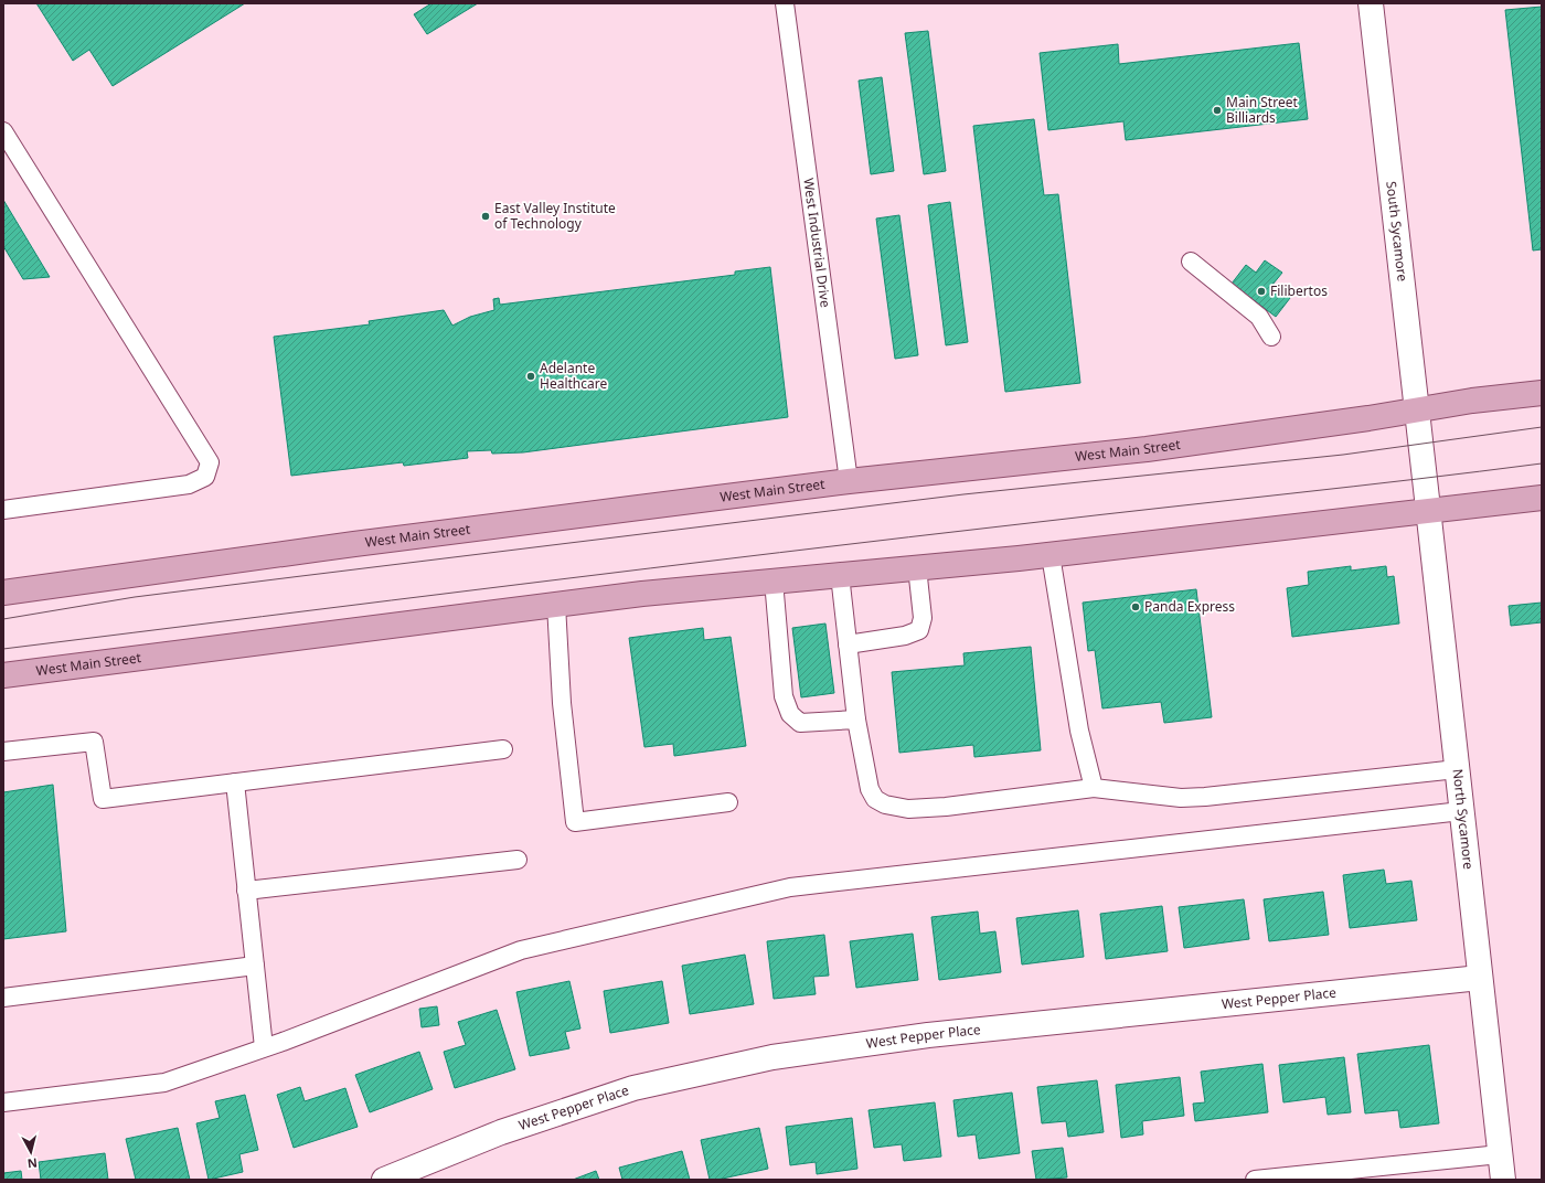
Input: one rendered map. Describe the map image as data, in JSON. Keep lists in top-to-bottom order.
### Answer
{
  "streets": {
    "main road": ["West Main Street"],
    "street": ["South Sycamore", "North Sycamore", "West Pepper Place"],
    "lane": ["West Industrial Drive"]
  },
  "crossings": [
    ["South Sycamore", "West Main Street"],
    ["South Sycamore", "North Sycamore"],
    ["West Industrial Drive", "West Main Street"],
    ["West Main Street", "North Sycamore"],
    ["North Sycamore", "West Pepper Place"]
  ],
  "places": [
    "Main Street Billiards",
    "East Valley Institute of Technology",
    "Filibertos",
    "Adelante Healthcare",
    "Panda Express"
  ],
  "north": "bottom"
}
